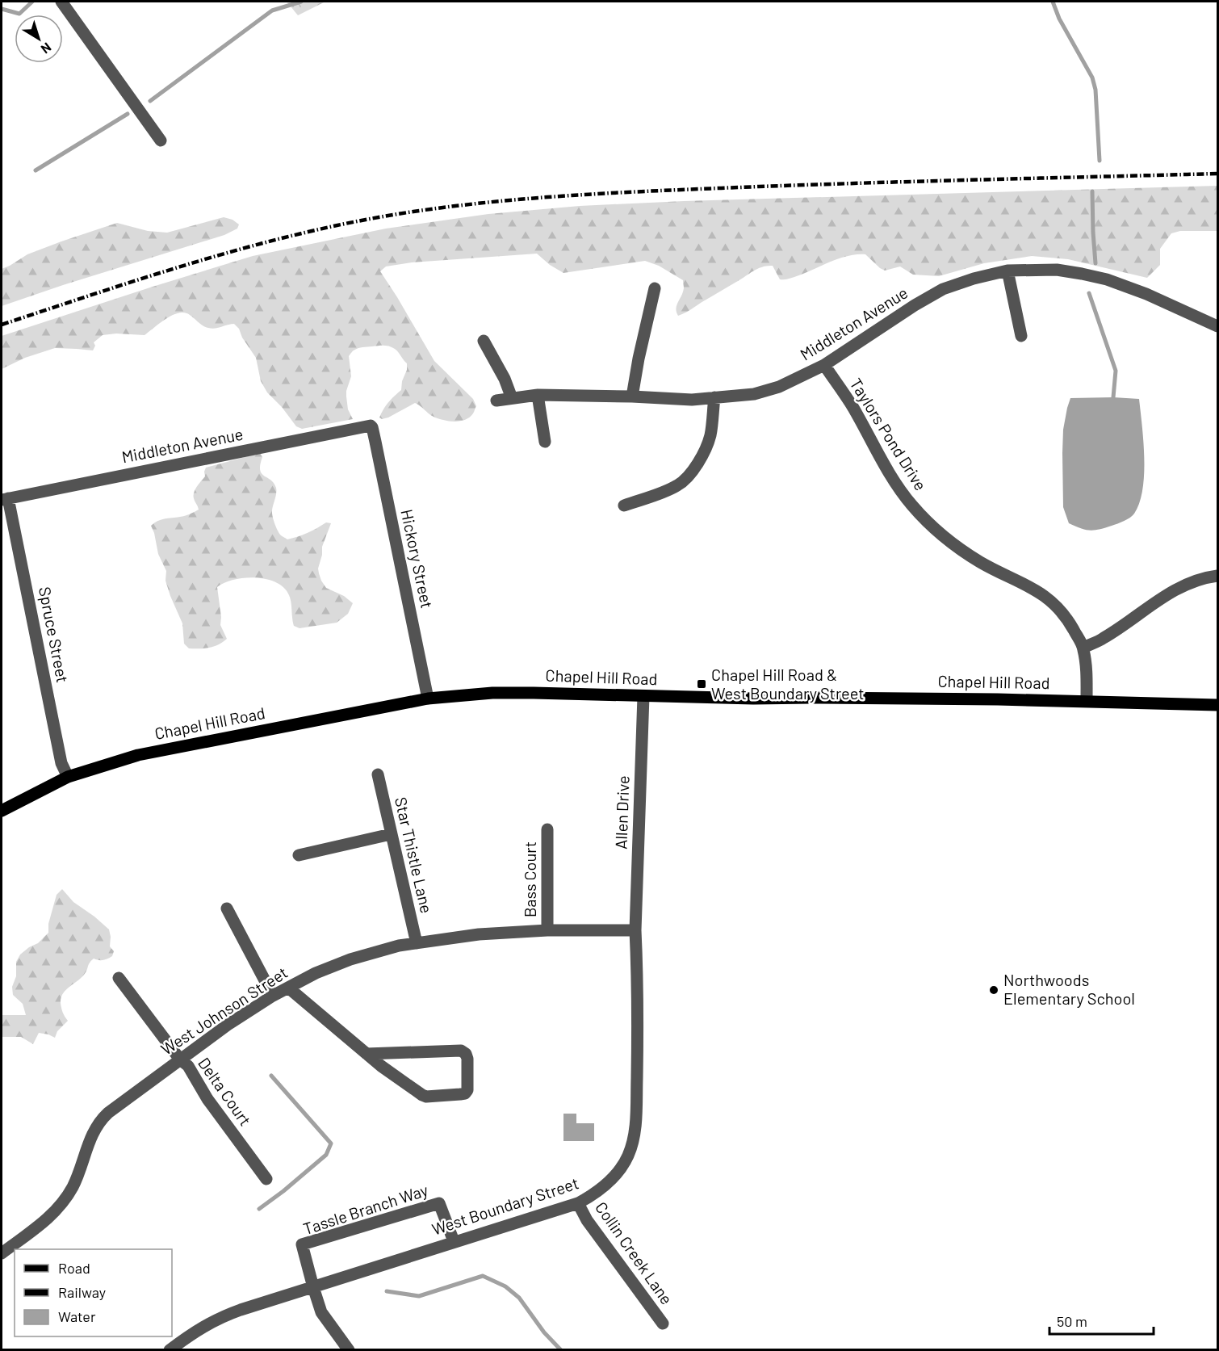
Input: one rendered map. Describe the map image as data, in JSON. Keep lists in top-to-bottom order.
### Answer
{
  "streets": {
    "main road": ["Chapel Hill Road"],
    "street": [
      "Middleton Avenue",
      "Taylors Pond Drive",
      "Hickory Street",
      "Spruce Street",
      "Allen Drive",
      "Star Thistle Lane",
      "Bass Court",
      "West Johnson Street",
      "Delta Court",
      "West Boundary Street",
      "Tassle Branch Way",
      "Collin Creek Lane"
    ]
  },
  "crossings": [
    ["Middleton Avenue", "Taylors Pond Drive"],
    ["Middleton Avenue", "Hickory Street"],
    ["Middleton Avenue", "Spruce Street"],
    ["Taylors Pond Drive", "Chapel Hill Road"],
    ["Hickory Street", "Chapel Hill Road"],
    ["Spruce Street", "Chapel Hill Road"],
    ["Chapel Hill Road", "Allen Drive"],
    ["Allen Drive", "West Johnson Street"],
    ["Allen Drive", "West Boundary Street"],
    ["Star Thistle Lane", "West Johnson Street"],
    ["Bass Court", "West Johnson Street"],
    ["West Johnson Street", "Delta Court"],
    ["West Johnson Street", "West Boundary Street"],
    ["West Boundary Street", "Tassle Branch Way"],
    ["West Boundary Street", "Collin Creek Lane"]
  ],
  "places": {
    "transit": ["Chapel Hill Road & West Boundary Street"],
    "other": ["Northwoods Elementary School"]
  },
  "legend": ["Road", "Railway", "Water"],
  "scale_bar": "50 m",
  "north": "bottom right"
}
